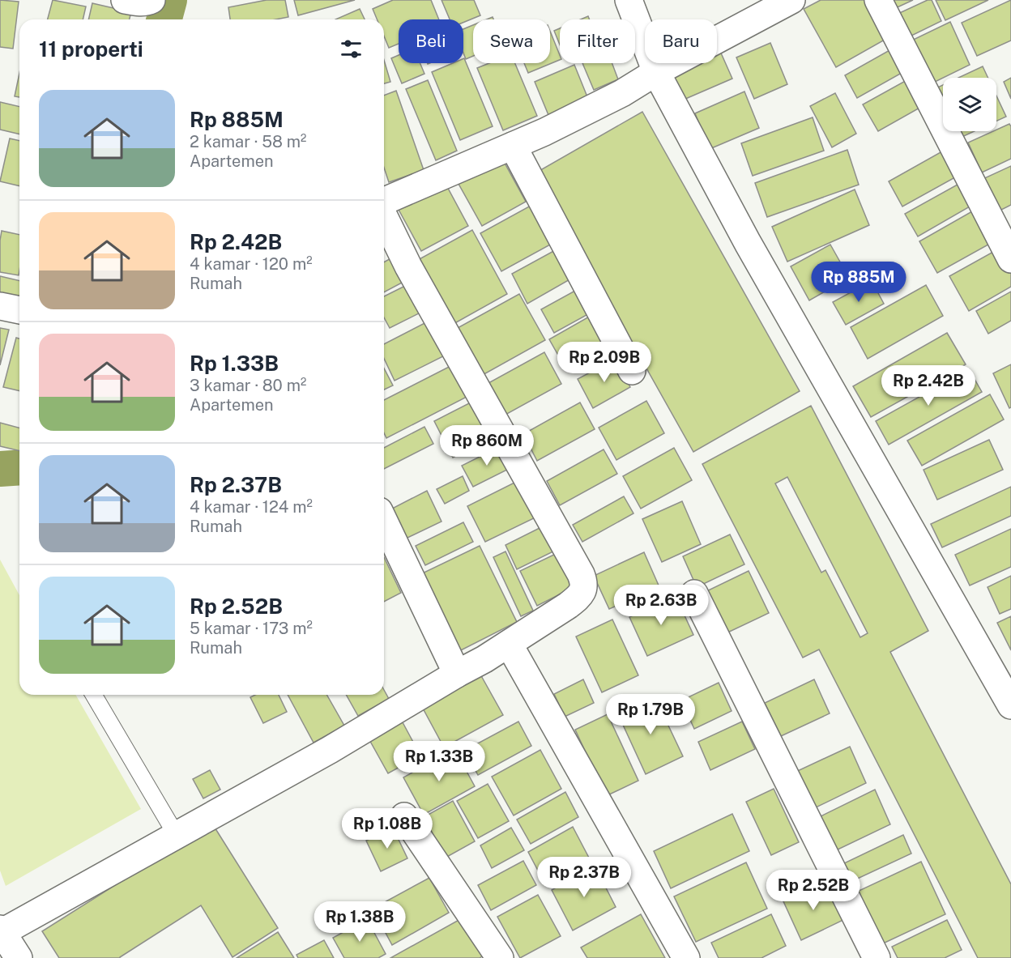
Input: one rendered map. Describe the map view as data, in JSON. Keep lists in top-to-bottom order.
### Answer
{
  "page": {
    "chip": [
      "Beli",
      "Sewa",
      "Filter",
      "Baru"
    ],
    "heading": "11 properti",
    "list": [
      {
        "name": "Rp 885M",
        "note": "2 kamar · 58 m² · Apartemen"
      },
      {
        "name": "Rp 2.42B",
        "note": "4 kamar · 120 m² · Rumah"
      },
      {
        "name": "Rp 1.33B",
        "note": "3 kamar · 80 m² · Apartemen"
      },
      {
        "name": "Rp 2.37B",
        "note": "4 kamar · 124 m² · Rumah"
      },
      {
        "name": "Rp 2.52B",
        "note": "5 kamar · 173 m² · Rumah"
      }
    ],
    "price": [
      "Rp 885M",
      "Rp 2.09B",
      "Rp 2.42B",
      "Rp 860M",
      "Rp 2.63B",
      "Rp 1.79B",
      "Rp 1.33B",
      "Rp 1.08B",
      "Rp 2.37B",
      "Rp 2.52B",
      "Rp 1.38B"
    ]
  }
}
